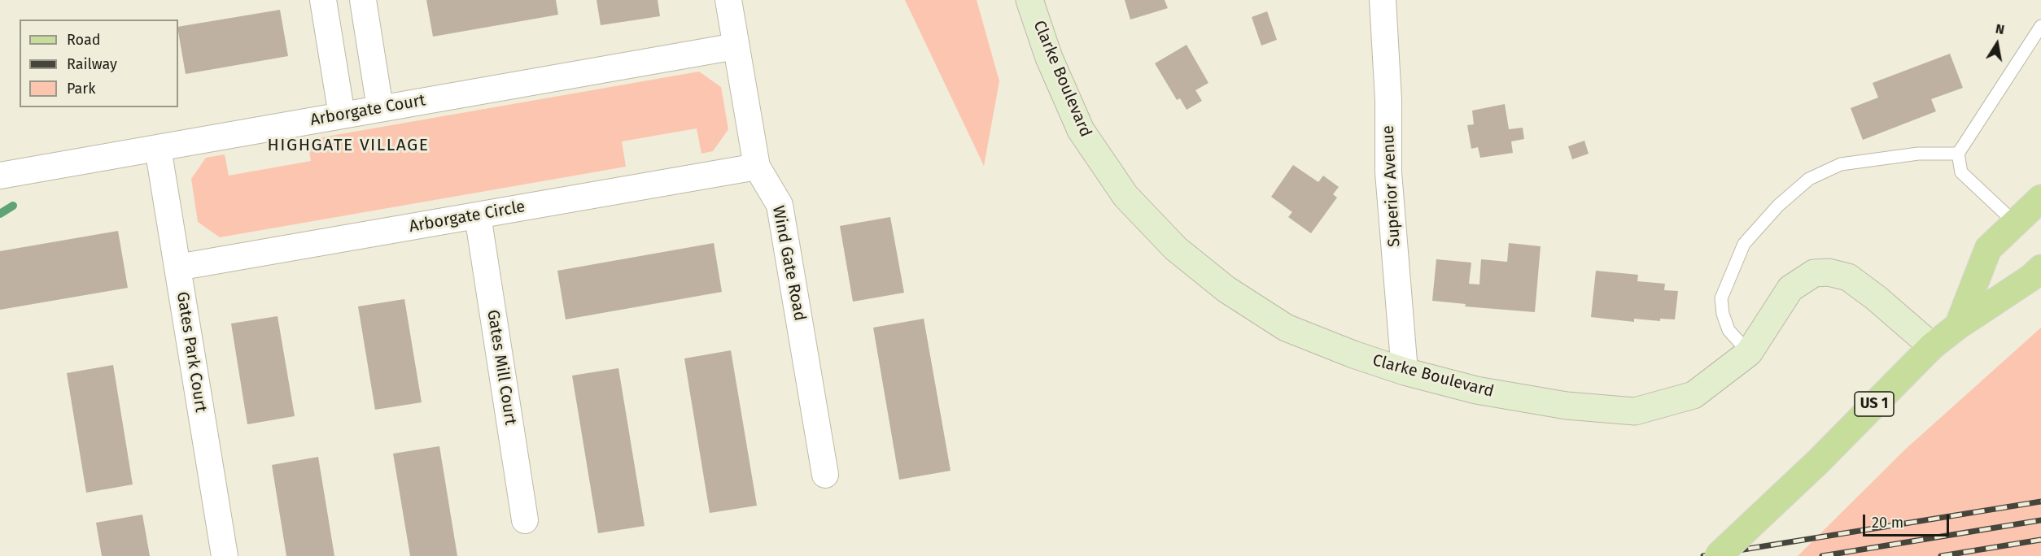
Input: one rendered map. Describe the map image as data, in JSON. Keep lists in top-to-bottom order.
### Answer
{
  "streets": {
    "main road": ["US 1"],
    "street": [
      "Clarke Boulevard",
      "Arborgate Court",
      "Superior Avenue",
      "Arborgate Circle",
      "Wind Gate Road",
      "Gates Park Court",
      "Gates Mill Court"
    ]
  },
  "crossings": [
    ["Clarke Boulevard", "Superior Avenue"],
    ["Clarke Boulevard", "US 1"],
    ["Arborgate Court", "Wind Gate Road"],
    ["Arborgate Court", "Gates Park Court"],
    ["Arborgate Circle", "Wind Gate Road"],
    ["Arborgate Circle", "Gates Park Court"],
    ["Arborgate Circle", "Gates Mill Court"]
  ],
  "districts": ["HIGHGATE VILLAGE"],
  "legend": ["Road", "Railway", "Park"],
  "scale_bar": "20 m",
  "north": "top"
}
